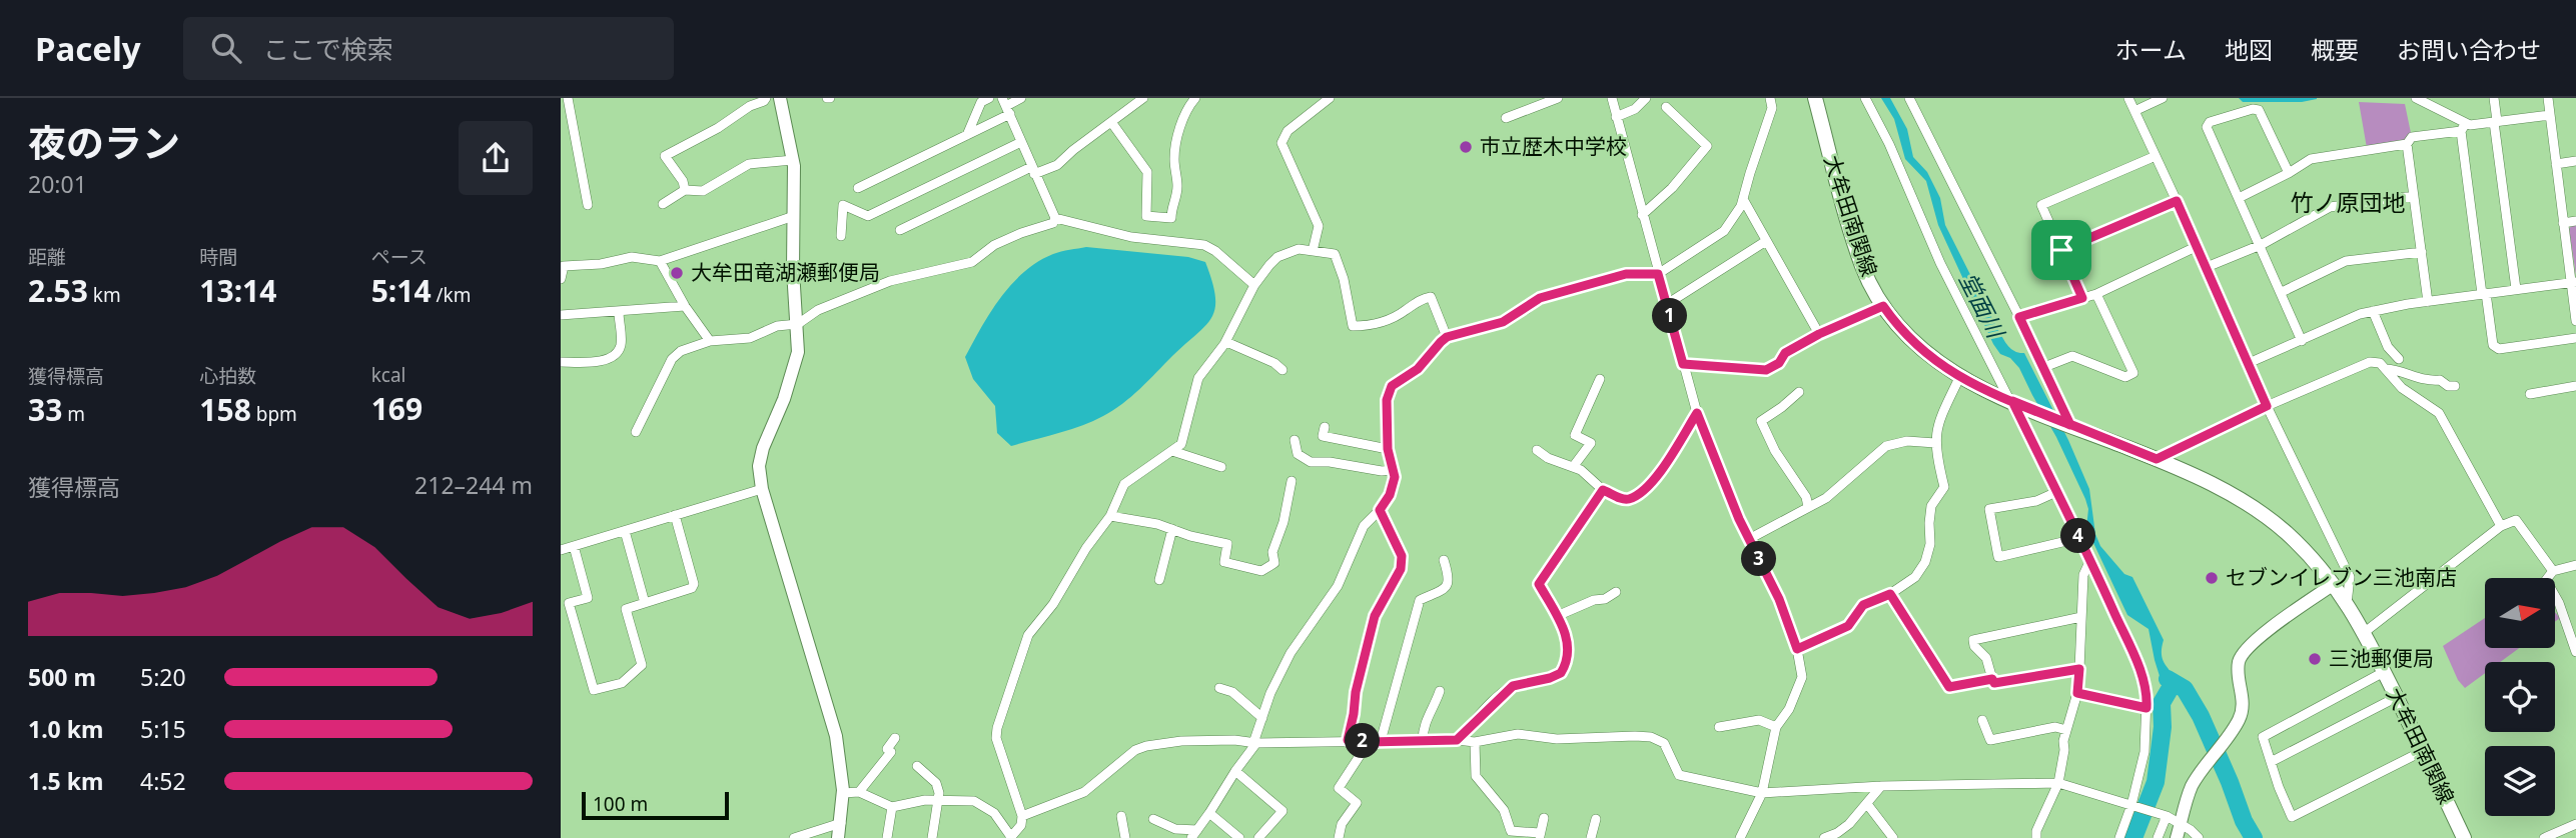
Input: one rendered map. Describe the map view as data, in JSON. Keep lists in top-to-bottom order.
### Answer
{
  "streets": {
    "main road": ["大牟田南関線"]
  },
  "districts": ["竹ノ原団地"],
  "water": ["堂面川"],
  "places": [
    "市立歴木中学校",
    "大牟田竜湖瀬郵便局",
    "セブンイレブン三池南店",
    "三池郵便局"
  ],
  "scale_bar": "100 m",
  "north": "right",
  "page": {
    "header": "Pacely",
    "search": "ここで検索",
    "nav": [
      "ホーム",
      "地図",
      "概要",
      "お問い合わせ"
    ],
    "heading": ["夜のラン", "20:01"],
    "stats": [
      ["距離", "2.53 km"],
      ["時間", "13:14"],
      ["ペース", "5:14 /km"],
      ["獲得標高", "33 m"],
      ["心拍数", "158 bpm"],
      ["kcal", "169"]
    ],
    "pins": [
      "1",
      "4",
      "3",
      "2"
    ],
    "chart": ["獲得標高", "212–244 m"],
    "list": [
      {
        "name": "500 m",
        "note": "5:20"
      },
      {
        "name": "1.0 km",
        "note": "5:15"
      },
      {
        "name": "1.5 km",
        "note": "4:52"
      }
    ],
    "scale": "100 m"
  }
}
